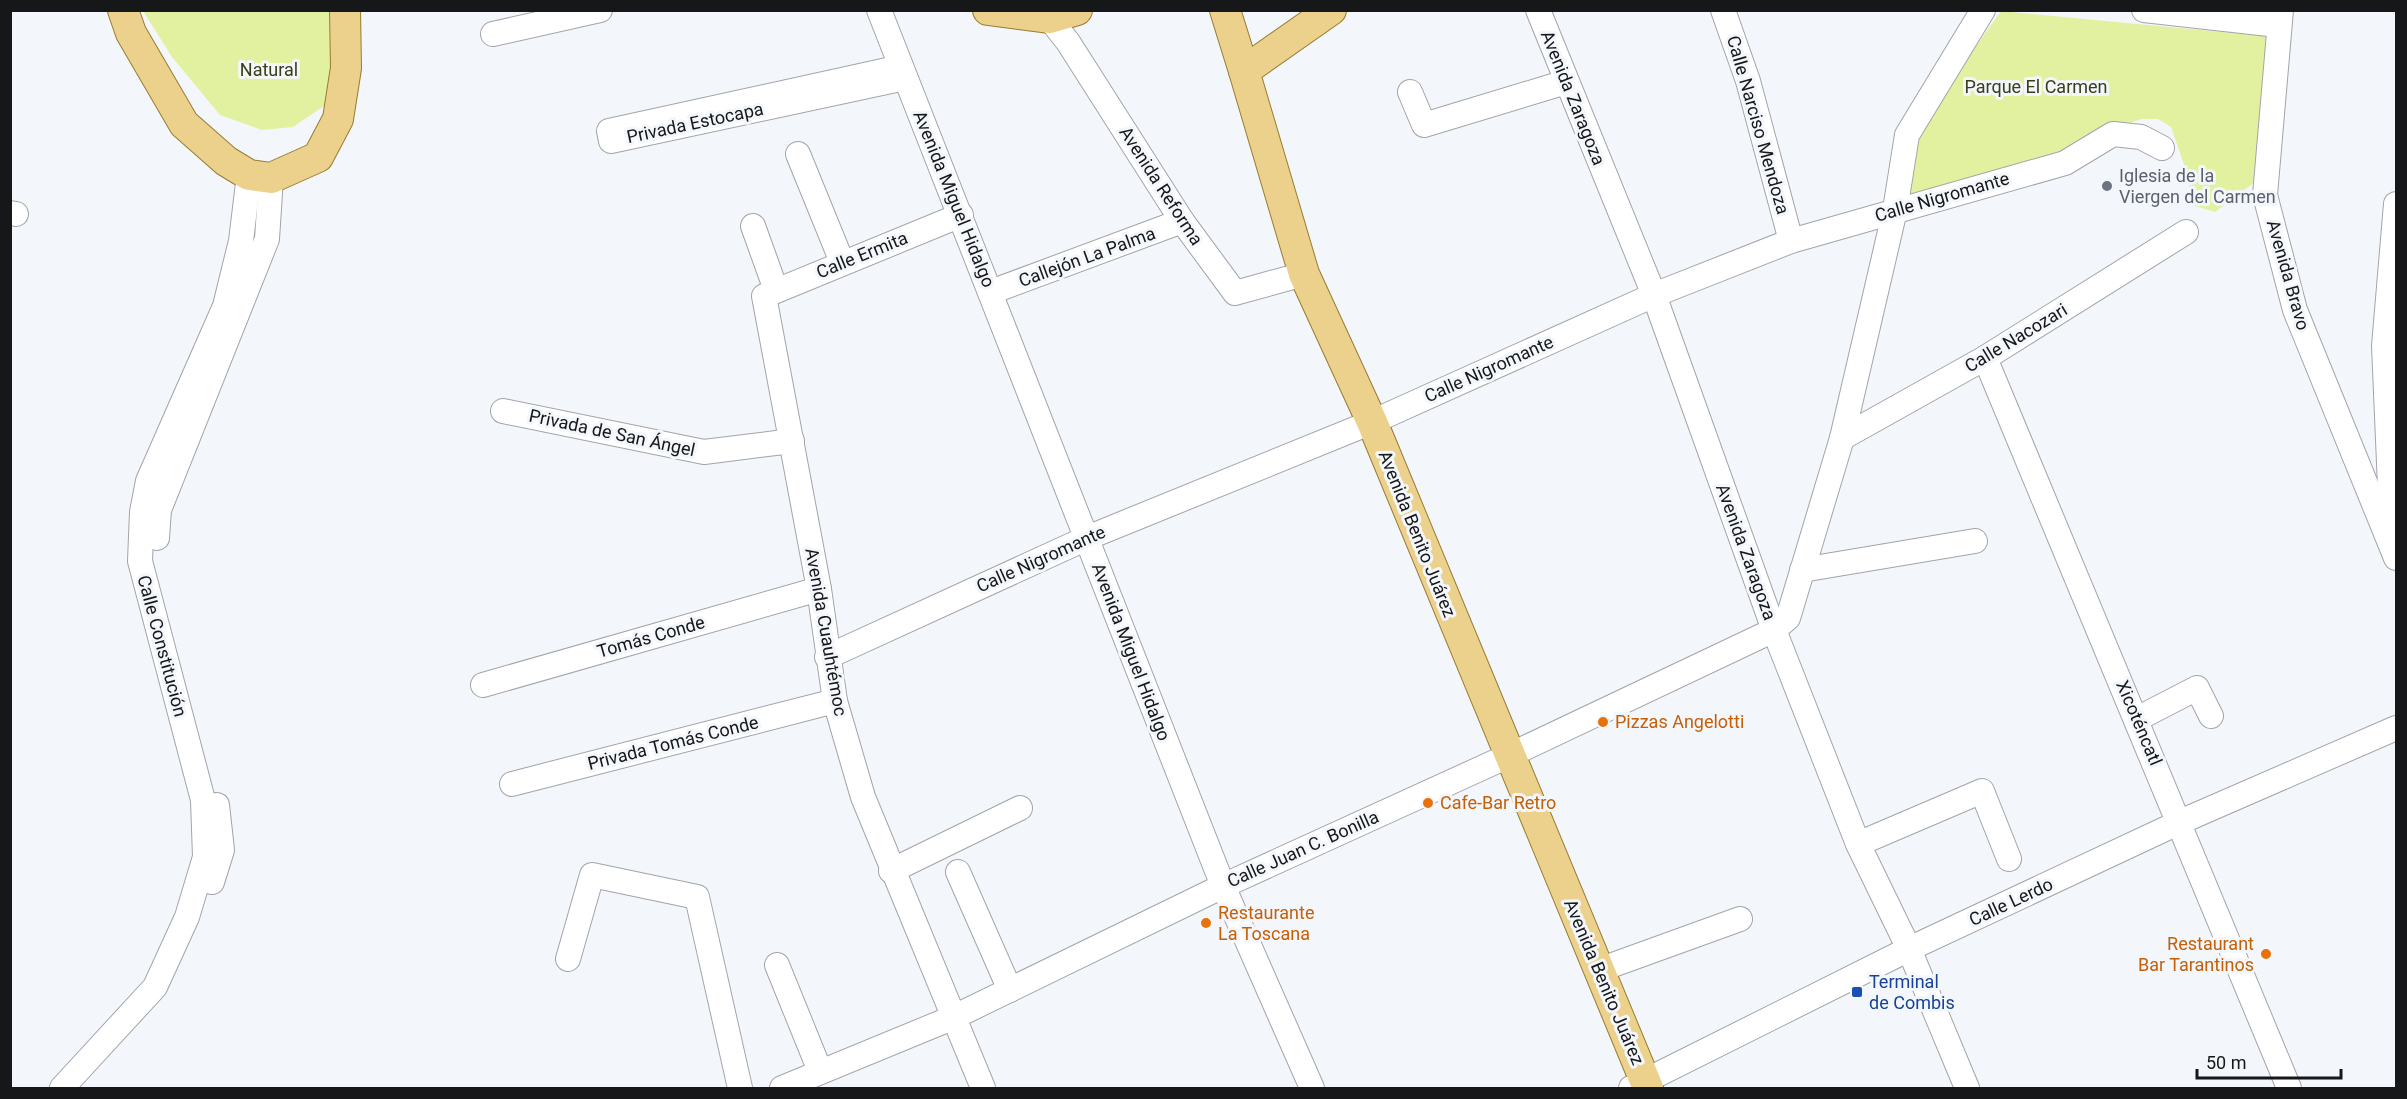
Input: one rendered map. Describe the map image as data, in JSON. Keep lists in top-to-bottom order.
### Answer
{
  "streets": {
    "main road": ["Avenida Reforma", "Avenida Benito Juárez"],
    "street": [
      "Avenida Zaragoza",
      "Privada Estocapa",
      "Calle Narciso Mendoza",
      "Calle Nigromante",
      "Avenida Miguel Hidalgo",
      "Calle Ermita",
      "Callejón La Palma",
      "Avenida Bravo",
      "Calle Nacozari",
      "Privada de San Ángel",
      "Avenida Cuauhtémoc",
      "Tomás Conde",
      "Calle Constitución",
      "Xicoténcatl",
      "Privada Tomás Conde",
      "Calle Juan C. Bonilla",
      "Calle Lerdo"
    ]
  },
  "crossings": [
    ["Avenida Zaragoza", "Calle Nigromante"],
    ["Avenida Zaragoza", "Calle Juan C. Bonilla"],
    ["Avenida Zaragoza", "Calle Lerdo"],
    ["Privada Estocapa", "Avenida Miguel Hidalgo"],
    ["Calle Narciso Mendoza", "Calle Nigromante"],
    ["Avenida Reforma", "Callejón La Palma"],
    ["Avenida Reforma", "Avenida Benito Juárez"],
    ["Calle Nigromante", "Avenida Miguel Hidalgo"],
    ["Calle Nigromante", "Avenida Benito Juárez"],
    ["Calle Nigromante", "Avenida Cuauhtémoc"],
    ["Avenida Miguel Hidalgo", "Calle Ermita"],
    ["Avenida Miguel Hidalgo", "Callejón La Palma"],
    ["Avenida Miguel Hidalgo", "Calle Juan C. Bonilla"],
    ["Calle Ermita", "Avenida Cuauhtémoc"],
    ["Calle Nacozari", "Xicoténcatl"],
    ["Privada de San Ángel", "Avenida Cuauhtémoc"],
    ["Avenida Benito Juárez", "Calle Juan C. Bonilla"],
    ["Avenida Benito Juárez", "Calle Lerdo"],
    ["Avenida Cuauhtémoc", "Tomás Conde"],
    ["Avenida Cuauhtémoc", "Privada Tomás Conde"],
    ["Avenida Cuauhtémoc", "Calle Juan C. Bonilla"],
    ["Xicoténcatl", "Calle Lerdo"]
  ],
  "parks": ["Natural", "Parque El Carmen"],
  "places": {
    "other": [
      "Iglesia de la Viergen del Carmen",
      "Pizzas Angelotti",
      "Cafe-Bar Retro",
      "Restaurante La Toscana",
      "Restaurant Bar Tarantinos"
    ],
    "transit": ["Terminal de Combis"]
  },
  "scale_bar": "50 m"
}
